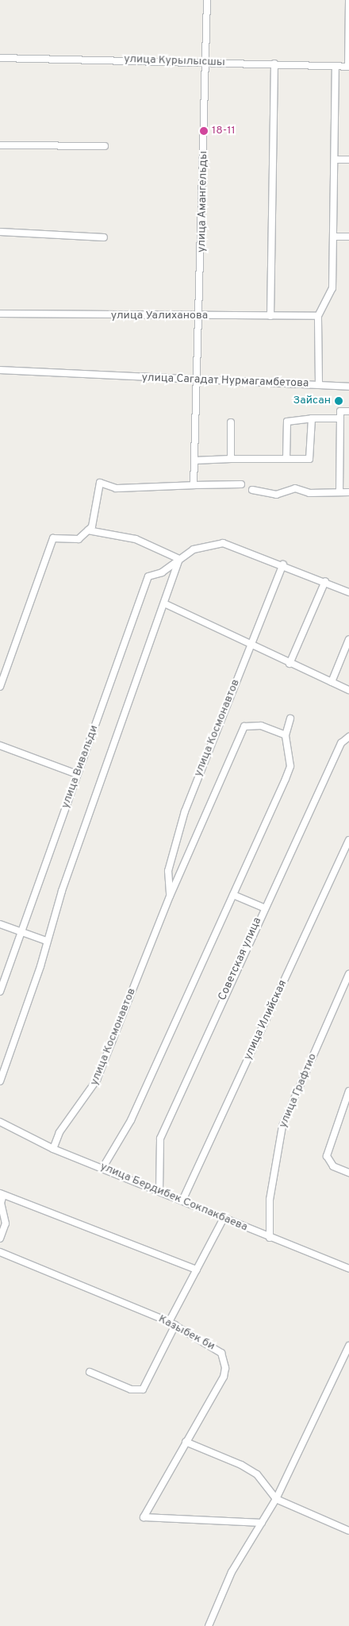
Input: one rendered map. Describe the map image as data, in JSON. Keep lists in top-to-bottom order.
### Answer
{
  "streets": {
    "street": [
      "улица Курылысшы",
      "улица Амангельды",
      "улица Уалиханова",
      "улица Сагадат Нурмагамбетова",
      "улица Космонавтов",
      "улица Вивальди",
      "Советская улица",
      "улица Илийская",
      "улица Графтио",
      "улица Бердибек Сокпакбаева",
      "Казыбек би"
    ]
  },
  "crossings": [
    ["улица Курылысшы", "улица Амангельды"],
    ["улица Амангельды", "улица Уалиханова"],
    ["улица Амангельды", "улица Сагадат Нурмагамбетова"],
    ["улица Космонавтов", "улица Бердибек Сокпакбаева"],
    ["Советская улица", "улица Бердибек Сокпакбаева"],
    ["улица Илийская", "улица Бердибек Сокпакбаева"],
    ["улица Графтио", "улица Бердибек Сокпакбаева"]
  ],
  "places": ["18-11", "Зайсан"]
}
